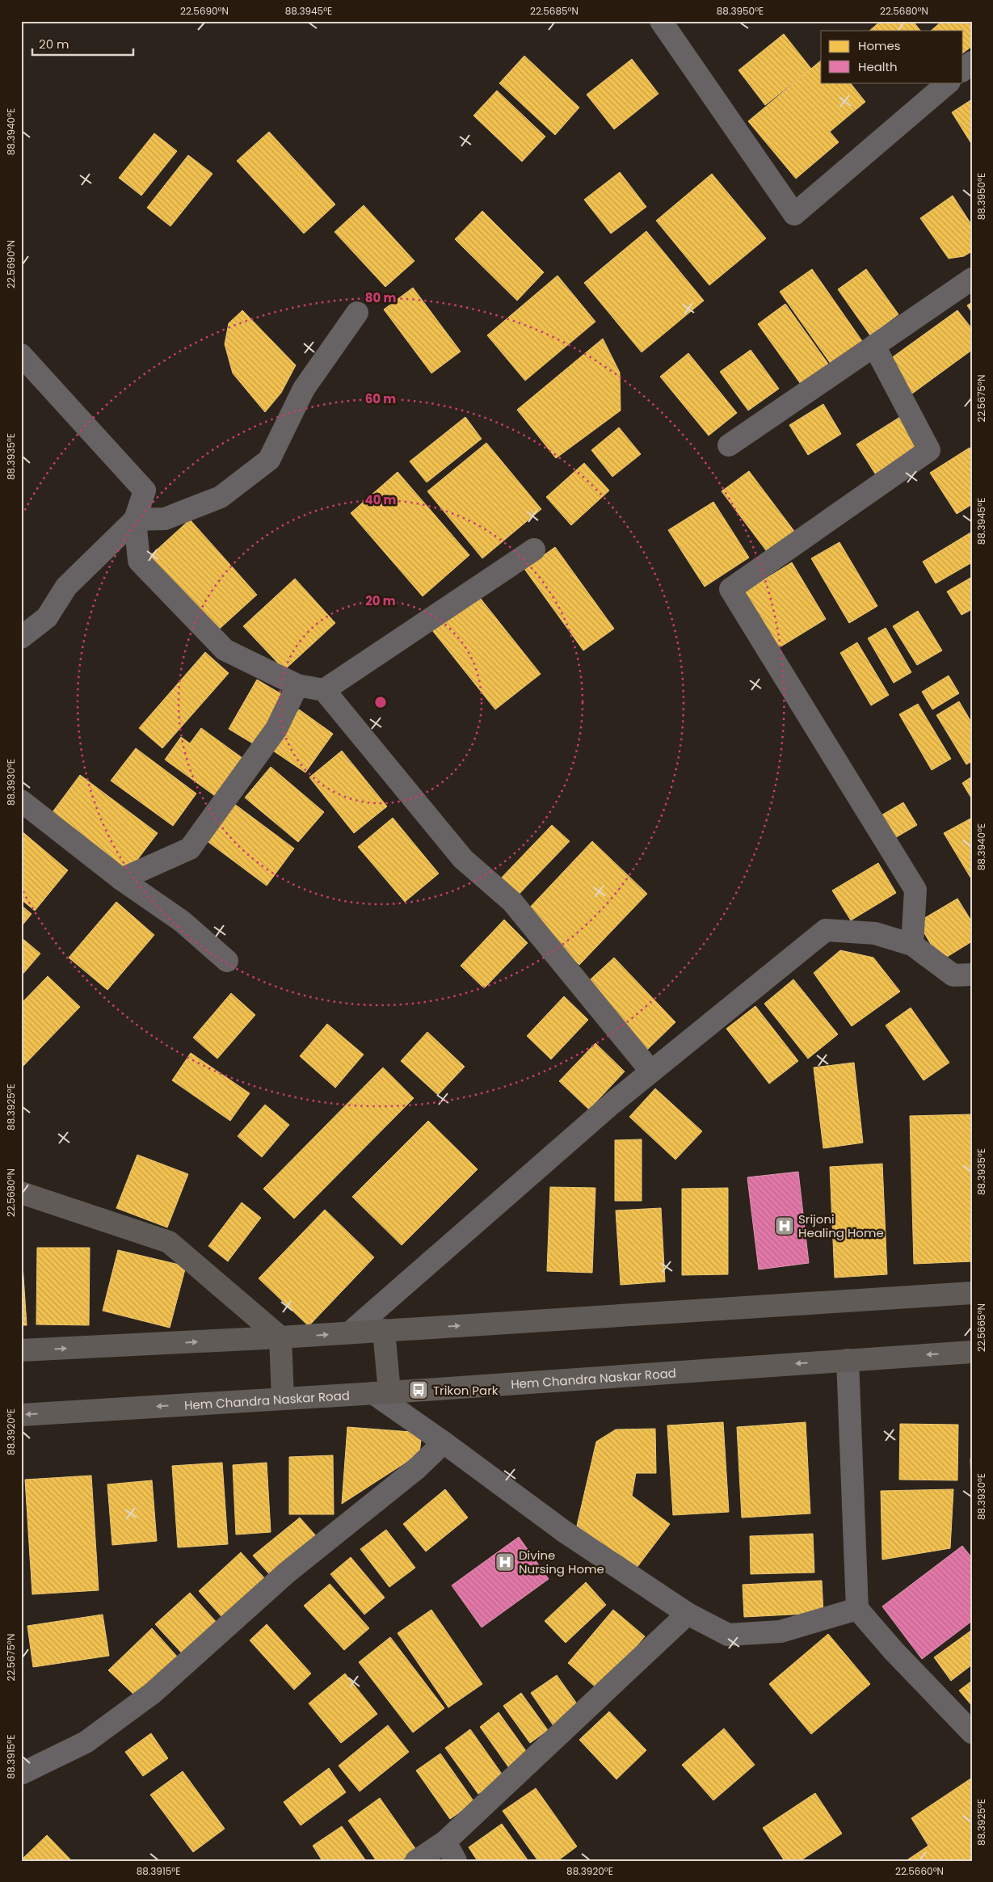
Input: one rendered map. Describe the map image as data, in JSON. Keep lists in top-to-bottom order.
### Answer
{
  "streets": {
    "main road": ["Hem Chandra Naskar Road"]
  },
  "places": {
    "hospital": ["Srijoni Healing Home", "Divine Nursing Home"],
    "bus stop": ["Trikon Park"]
  },
  "legend": ["Homes", "Health"],
  "scale_bar": "20 m",
  "coordinates": [
    "22.5690°N",
    "88.3945°E",
    "22.5685°N",
    "88.3950°E",
    "22.5680°N",
    "88.3940°E",
    "22.5675°N",
    "88.3935°E",
    "88.3930°E",
    "88.3925°E",
    "22.5665°N",
    "88.3920°E",
    "88.3915°E",
    "22.5660°N"
  ],
  "rings": [
    "80 m",
    "60 m",
    "40 m",
    "20 m"
  ]
}
